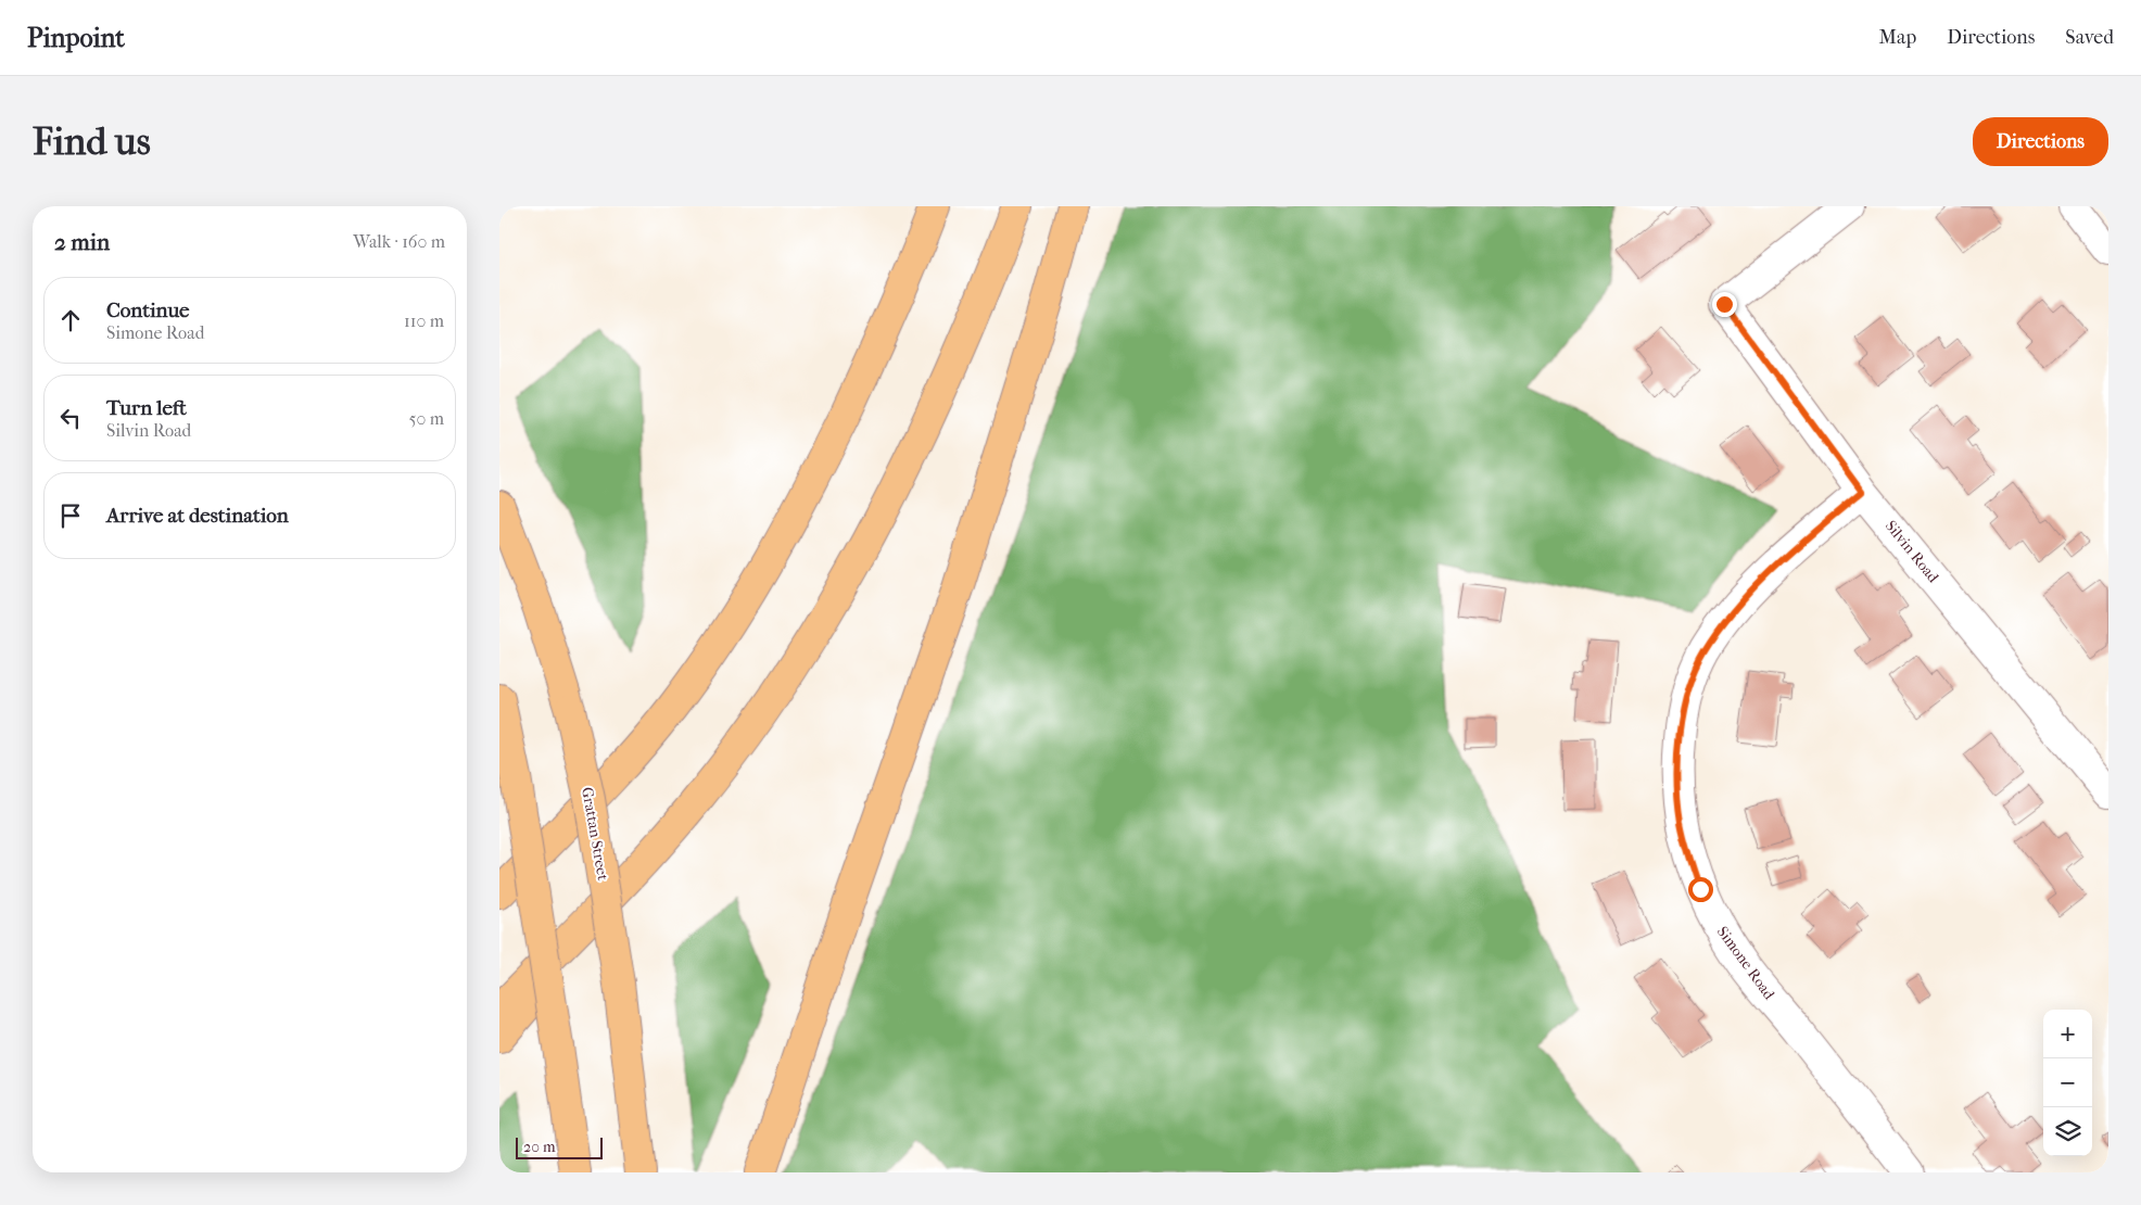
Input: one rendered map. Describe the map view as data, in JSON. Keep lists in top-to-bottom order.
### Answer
{
  "streets": {
    "main road": ["Grattan Street"],
    "street": ["Silvin Road", "Simone Road"]
  },
  "crossings": [
    ["Silvin Road", "Simone Road"]
  ],
  "scale_bar": "20 m",
  "page": {
    "header": "Pinpoint",
    "nav": ["Map", "Directions", "Saved"],
    "buttons": "Directions",
    "title": "Find us",
    "heading": ["2 min", "Walk · 160 m"],
    "list": [
      ["Continue", "Simone Road", "110 m"],
      ["Turn left", "Silvin Road", "50 m"],
      "Arrive at destination"
    ],
    "map_buttons": ["+", "−"],
    "scale": "20 m"
  }
}
